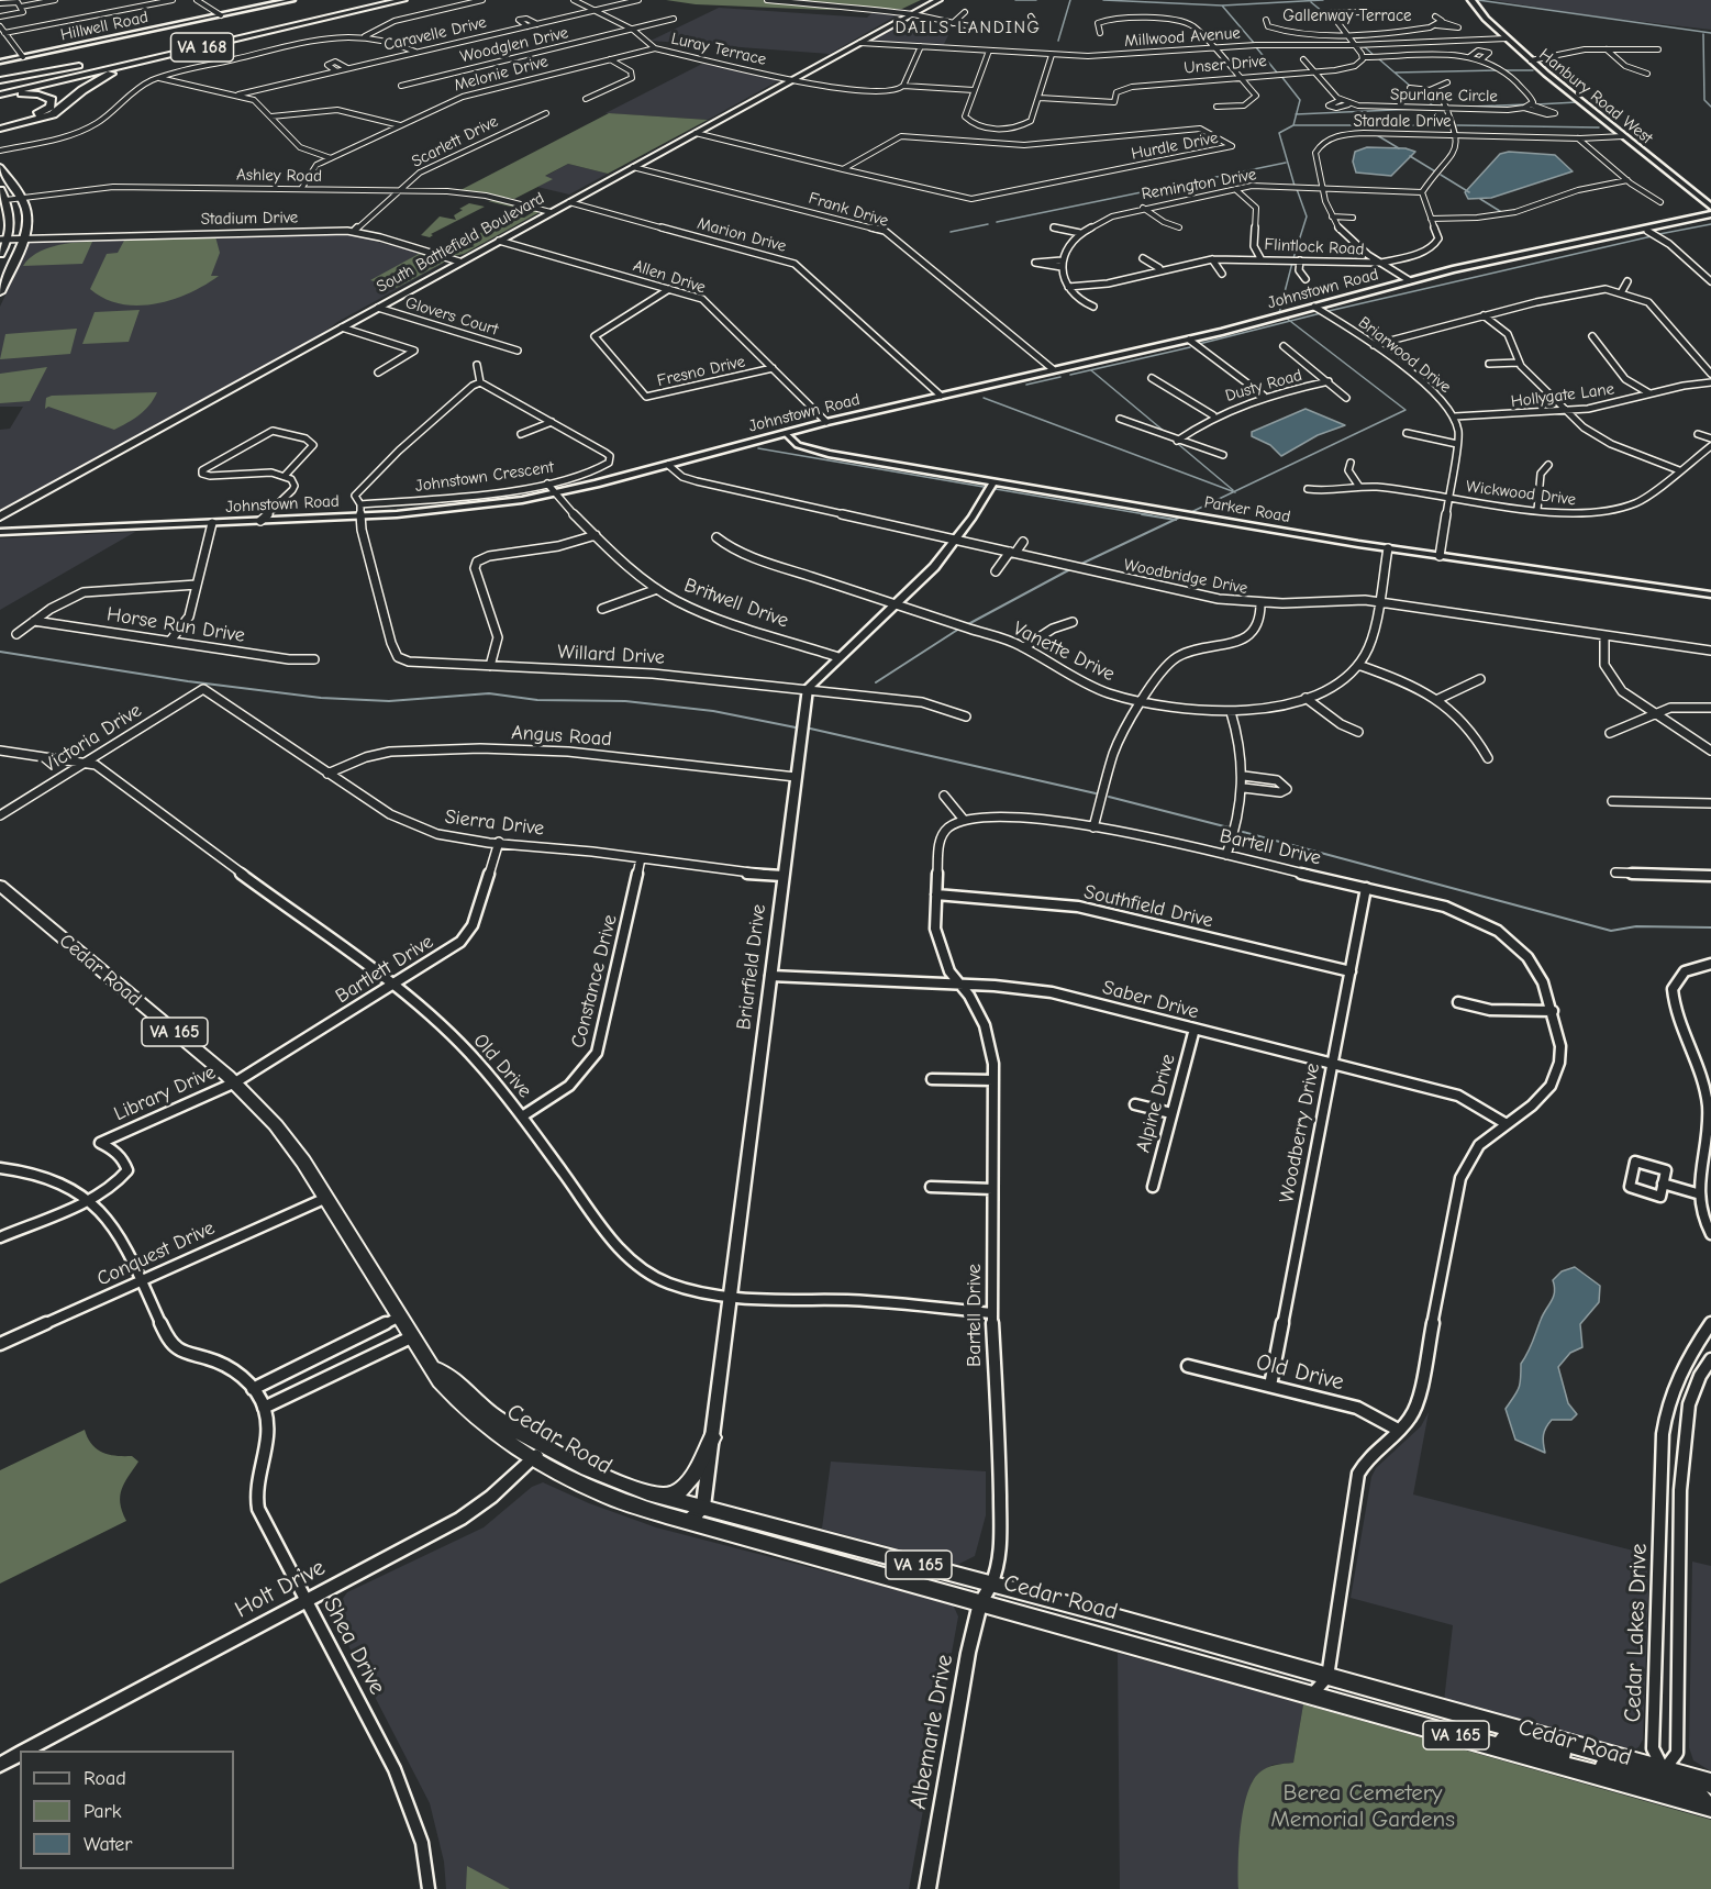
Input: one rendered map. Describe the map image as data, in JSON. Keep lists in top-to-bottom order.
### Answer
{
  "streets": {
    "highway": ["VA 168"],
    "main road": [
      "Hanbury Road West",
      "South Battlefield Boulevard",
      "Johnstown Road",
      "Cedar Road",
      "VA 165"
    ],
    "street": [
      "Gallenway Terrace",
      "Hillwell Road",
      "Caravelle Drive",
      "Millwood Avenue",
      "Woodglen Drive",
      "Luray Terrace",
      "Unser Drive",
      "Melonie Drive",
      "Spurlane Circle",
      "Stardale Drive",
      "Scarlett Drive",
      "Hurdle Drive",
      "Ashley Road",
      "Remington Drive",
      "Frank Drive",
      "Stadium Drive",
      "Marion Drive",
      "Flintlock Road",
      "Allen Drive",
      "Glovers Court",
      "Briarwood Drive",
      "Fresno Drive",
      "Dusty Road",
      "Hollygate Lane",
      "Johnstown Crescent",
      "Wickwood Drive",
      "Parker Road",
      "Woodbridge Drive",
      "Britwell Drive",
      "Horse Run Drive",
      "Vanette Drive",
      "Willard Drive",
      "Angus Road",
      "Victoria Drive",
      "Sierra Drive",
      "Bartell Drive",
      "Southfield Drive",
      "Briarfield Drive",
      "Bartlett Drive",
      "Constance Drive",
      "Saber Drive",
      "Old Drive",
      "Library Drive",
      "Alpine Drive",
      "Woodberry Drive",
      "Conquest Drive",
      "Holt Drive",
      "Cedar Lakes Drive",
      "Shea Drive",
      "Albemarle Drive"
    ]
  },
  "crossings": [
    ["Caravelle Drive", "Luray Terrace"],
    ["Millwood Avenue", "Hanbury Road West"],
    ["Millwood Avenue", "South Battlefield Boulevard"],
    ["Woodglen Drive", "Luray Terrace"],
    ["Luray Terrace", "Melonie Drive"],
    ["Luray Terrace", "South Battlefield Boulevard"],
    ["Unser Drive", "Spurlane Circle"],
    ["Melonie Drive", "Ashley Road"],
    ["Hanbury Road West", "Stardale Drive"],
    ["Stardale Drive", "Remington Drive"],
    ["Stardale Drive", "Flintlock Road"],
    ["Stardale Drive", "Johnstown Road"],
    ["Scarlett Drive", "Ashley Road"],
    ["Scarlett Drive", "Stadium Drive"],
    ["Hurdle Drive", "South Battlefield Boulevard"],
    ["Ashley Road", "South Battlefield Boulevard"],
    ["Remington Drive", "Flintlock Road"],
    ["Frank Drive", "South Battlefield Boulevard"],
    ["Frank Drive", "Johnstown Road"],
    ["Stadium Drive", "South Battlefield Boulevard"],
    ["Marion Drive", "South Battlefield Boulevard"],
    ["Marion Drive", "Johnstown Road"],
    ["South Battlefield Boulevard", "Allen Drive"],
    ["South Battlefield Boulevard", "Glovers Court"],
    ["Allen Drive", "Johnstown Road"],
    ["Allen Drive", "Fresno Drive"],
    ["Johnstown Road", "Briarwood Drive"],
    ["Johnstown Road", "Parker Road"],
    ["Johnstown Road", "Woodbridge Drive"],
    ["Johnstown Road", "Britwell Drive"],
    ["Johnstown Road", "Willard Drive"],
    ["Briarwood Drive", "Hollygate Lane"],
    ["Briarwood Drive", "Wickwood Drive"],
    ["Briarwood Drive", "Parker Road"],
    ["Johnstown Crescent", "Britwell Drive"],
    ["Parker Road", "Vanette Drive"],
    ["Woodbridge Drive", "Vanette Drive"],
    ["Willard Drive", "Briarfield Drive"],
    ["Angus Road", "Sierra Drive"],
    ["Angus Road", "Briarfield Drive"],
    ["Victoria Drive", "Sierra Drive"],
    ["Victoria Drive", "Old Drive"],
    ["Sierra Drive", "Briarfield Drive"],
    ["Sierra Drive", "Bartlett Drive"],
    ["Sierra Drive", "Constance Drive"],
    ["Bartell Drive", "Southfield Drive"],
    ["Bartell Drive", "Cedar Road"],
    ["Bartell Drive", "Saber Drive"],
    ["Bartell Drive", "Old Drive"],
    ["Bartell Drive", "Woodberry Drive"],
    ["Bartell Drive", "Albemarle Drive"],
    ["Southfield Drive", "Woodberry Drive"],
    ["Briarfield Drive", "Cedar Road"],
    ["Briarfield Drive", "Saber Drive"],
    ["Briarfield Drive", "Old Drive"],
    ["Bartlett Drive", "Cedar Road"],
    ["Bartlett Drive", "Old Drive"],
    ["Bartlett Drive", "Library Drive"],
    ["Cedar Road", "Library Drive"],
    ["Cedar Road", "Conquest Drive"],
    ["Cedar Road", "Holt Drive"],
    ["Cedar Road", "Cedar Lakes Drive"],
    ["Cedar Road", "Albemarle Drive"],
    ["Constance Drive", "Old Drive"],
    ["Saber Drive", "Alpine Drive"],
    ["Saber Drive", "Woodberry Drive"],
    ["Old Drive", "Woodberry Drive"],
    ["Library Drive", "Shea Drive"],
    ["Conquest Drive", "Shea Drive"],
    ["Holt Drive", "Shea Drive"]
  ],
  "districts": ["DAILS LANDING"],
  "parks": ["Berea Cemetery Memorial Gardens"],
  "legend": ["Road", "Park", "Water"]
}
